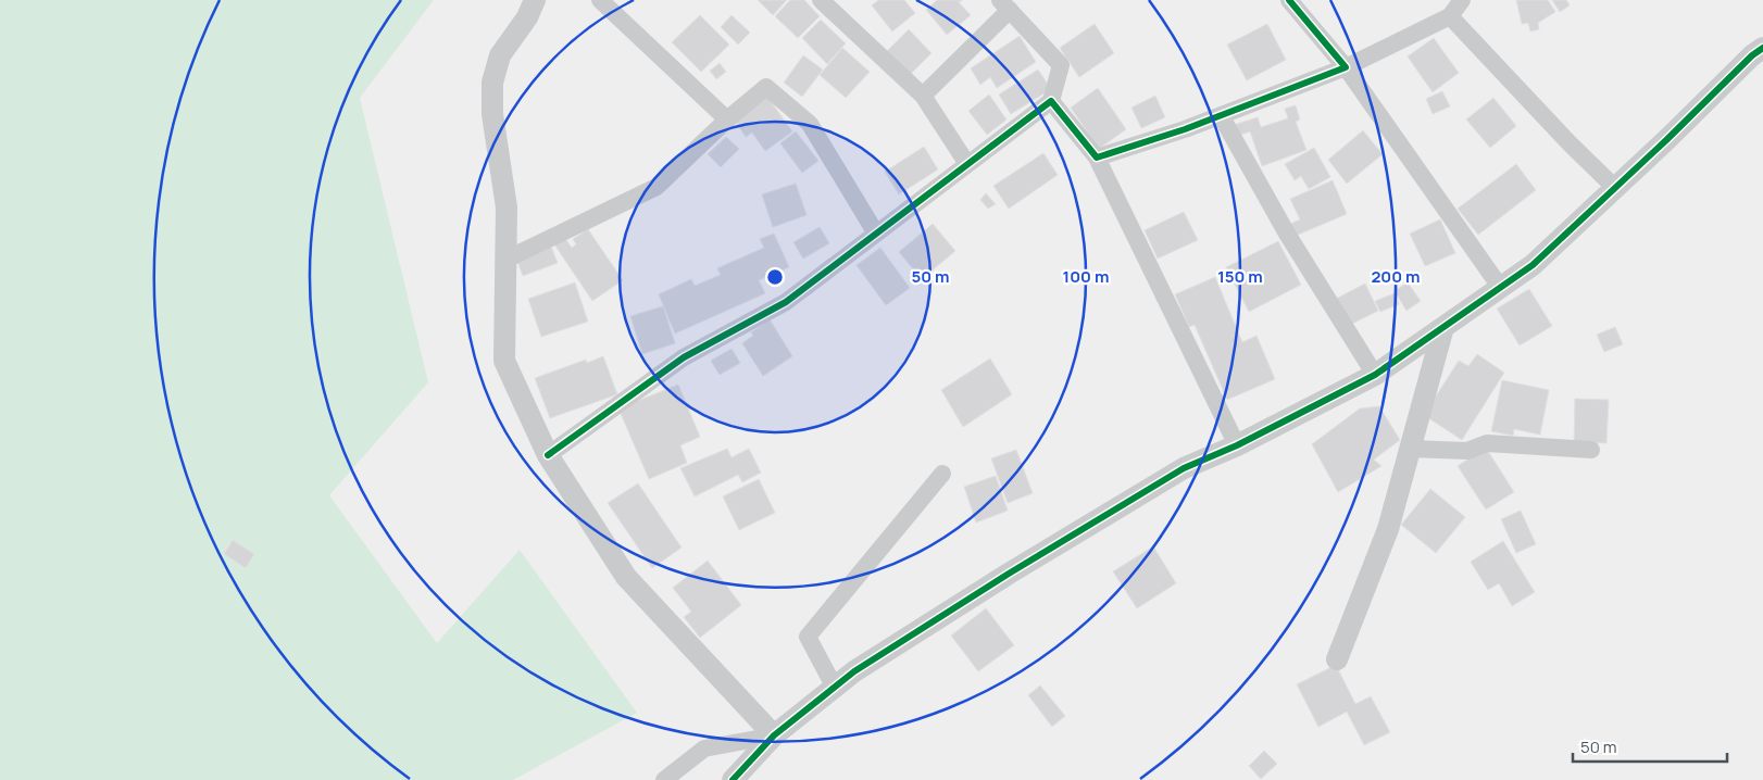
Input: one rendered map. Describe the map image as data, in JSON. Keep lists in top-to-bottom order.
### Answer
{
  "scale_bar": "50 m",
  "rings": [
    "50 m",
    "100 m",
    "150 m",
    "200 m"
  ]
}
